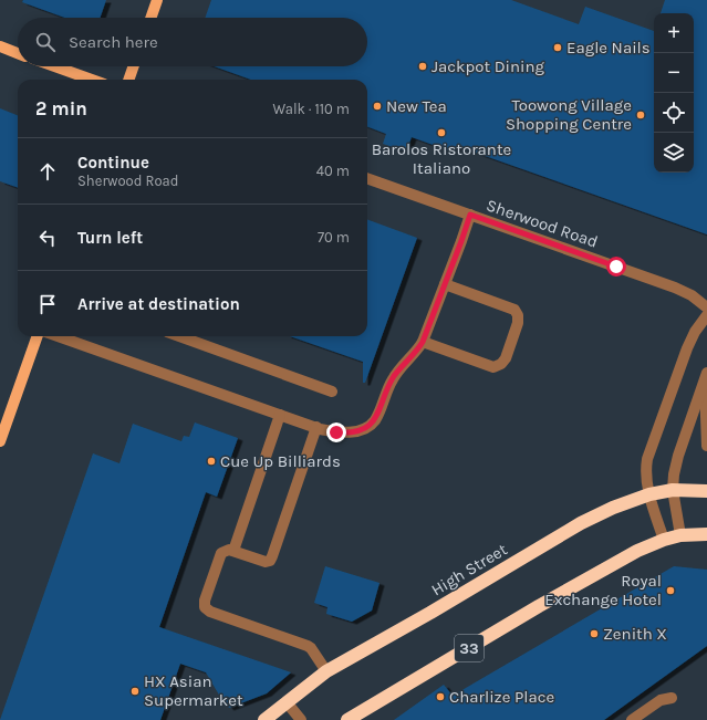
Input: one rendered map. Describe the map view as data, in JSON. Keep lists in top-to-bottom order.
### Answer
{
  "streets": {
    "highway": ["High Street", "33"],
    "street": ["Sherwood Road"]
  },
  "places": [
    "Eagle Nails",
    "Jackpot Dining",
    "New Tea",
    "Toowong Village Shopping Centre",
    "Barolos Ristorante Italiano",
    "Cue Up Billiards",
    "Royal Exchange Hotel",
    "Zenith X",
    "HX Asian Supermarket",
    "Charlize Place"
  ],
  "page": {
    "map_buttons": ["+", "−"],
    "search": "Search here",
    "heading": ["2 min", "Walk · 110 m"],
    "list": [
      ["Continue", "Sherwood Road", "40 m"],
      ["Turn left", "70 m"],
      "Arrive at destination"
    ]
  }
}
